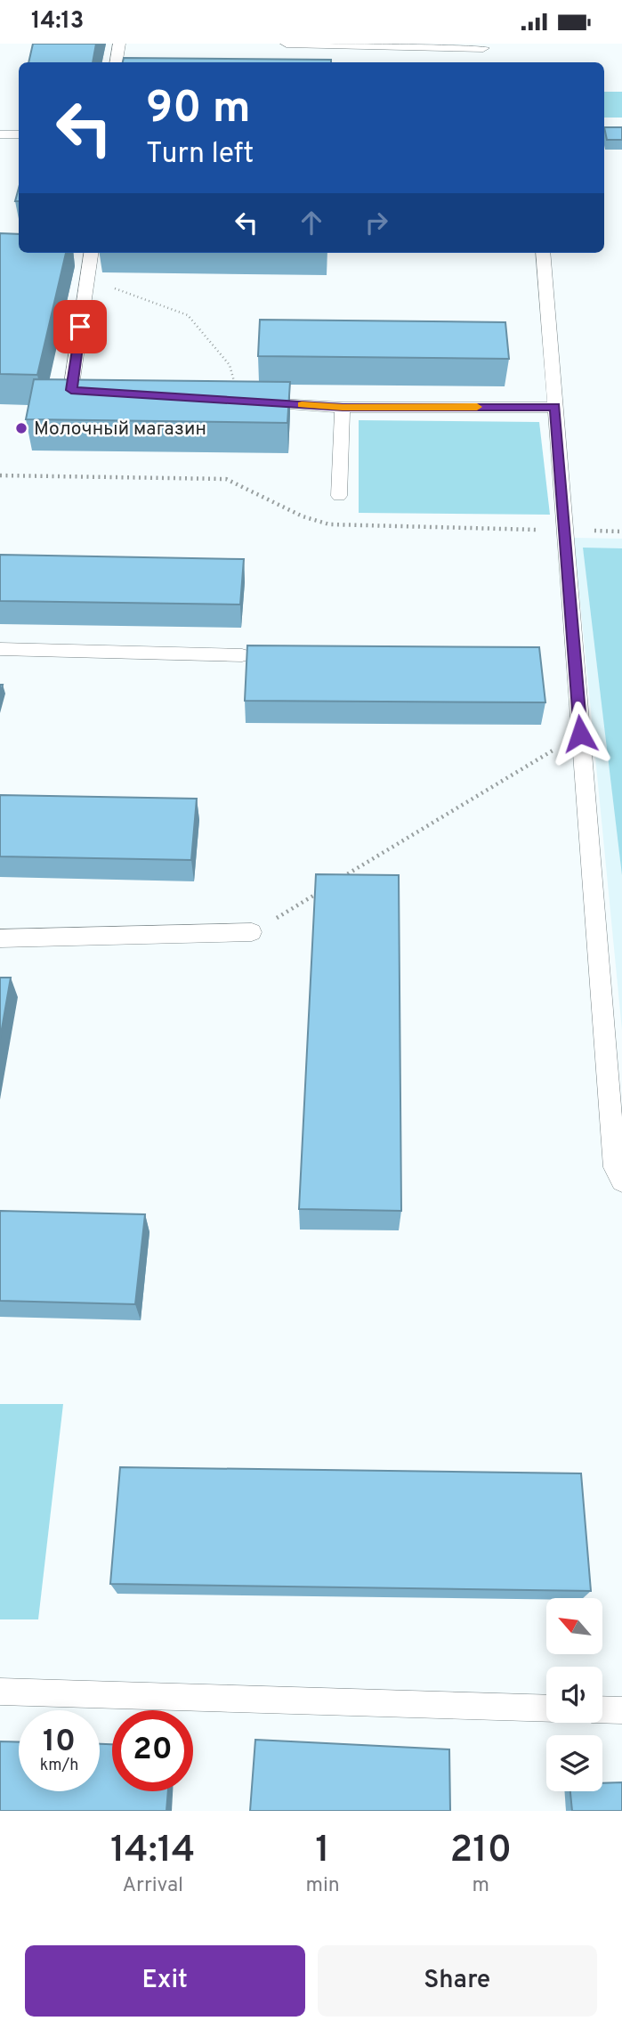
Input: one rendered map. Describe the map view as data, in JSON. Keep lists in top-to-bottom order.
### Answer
{
  "places": ["Молочный магазин"],
  "north": "top left",
  "page": {
    "status": "14:13",
    "turn": ["90 m", "Turn left"],
    "speed": "10 km/h",
    "limit": "20",
    "eta": [
      "14:14",
      "Arrival",
      "1",
      "min",
      "210",
      "m"
    ],
    "buttons": ["Exit", "Share"]
  }
}
